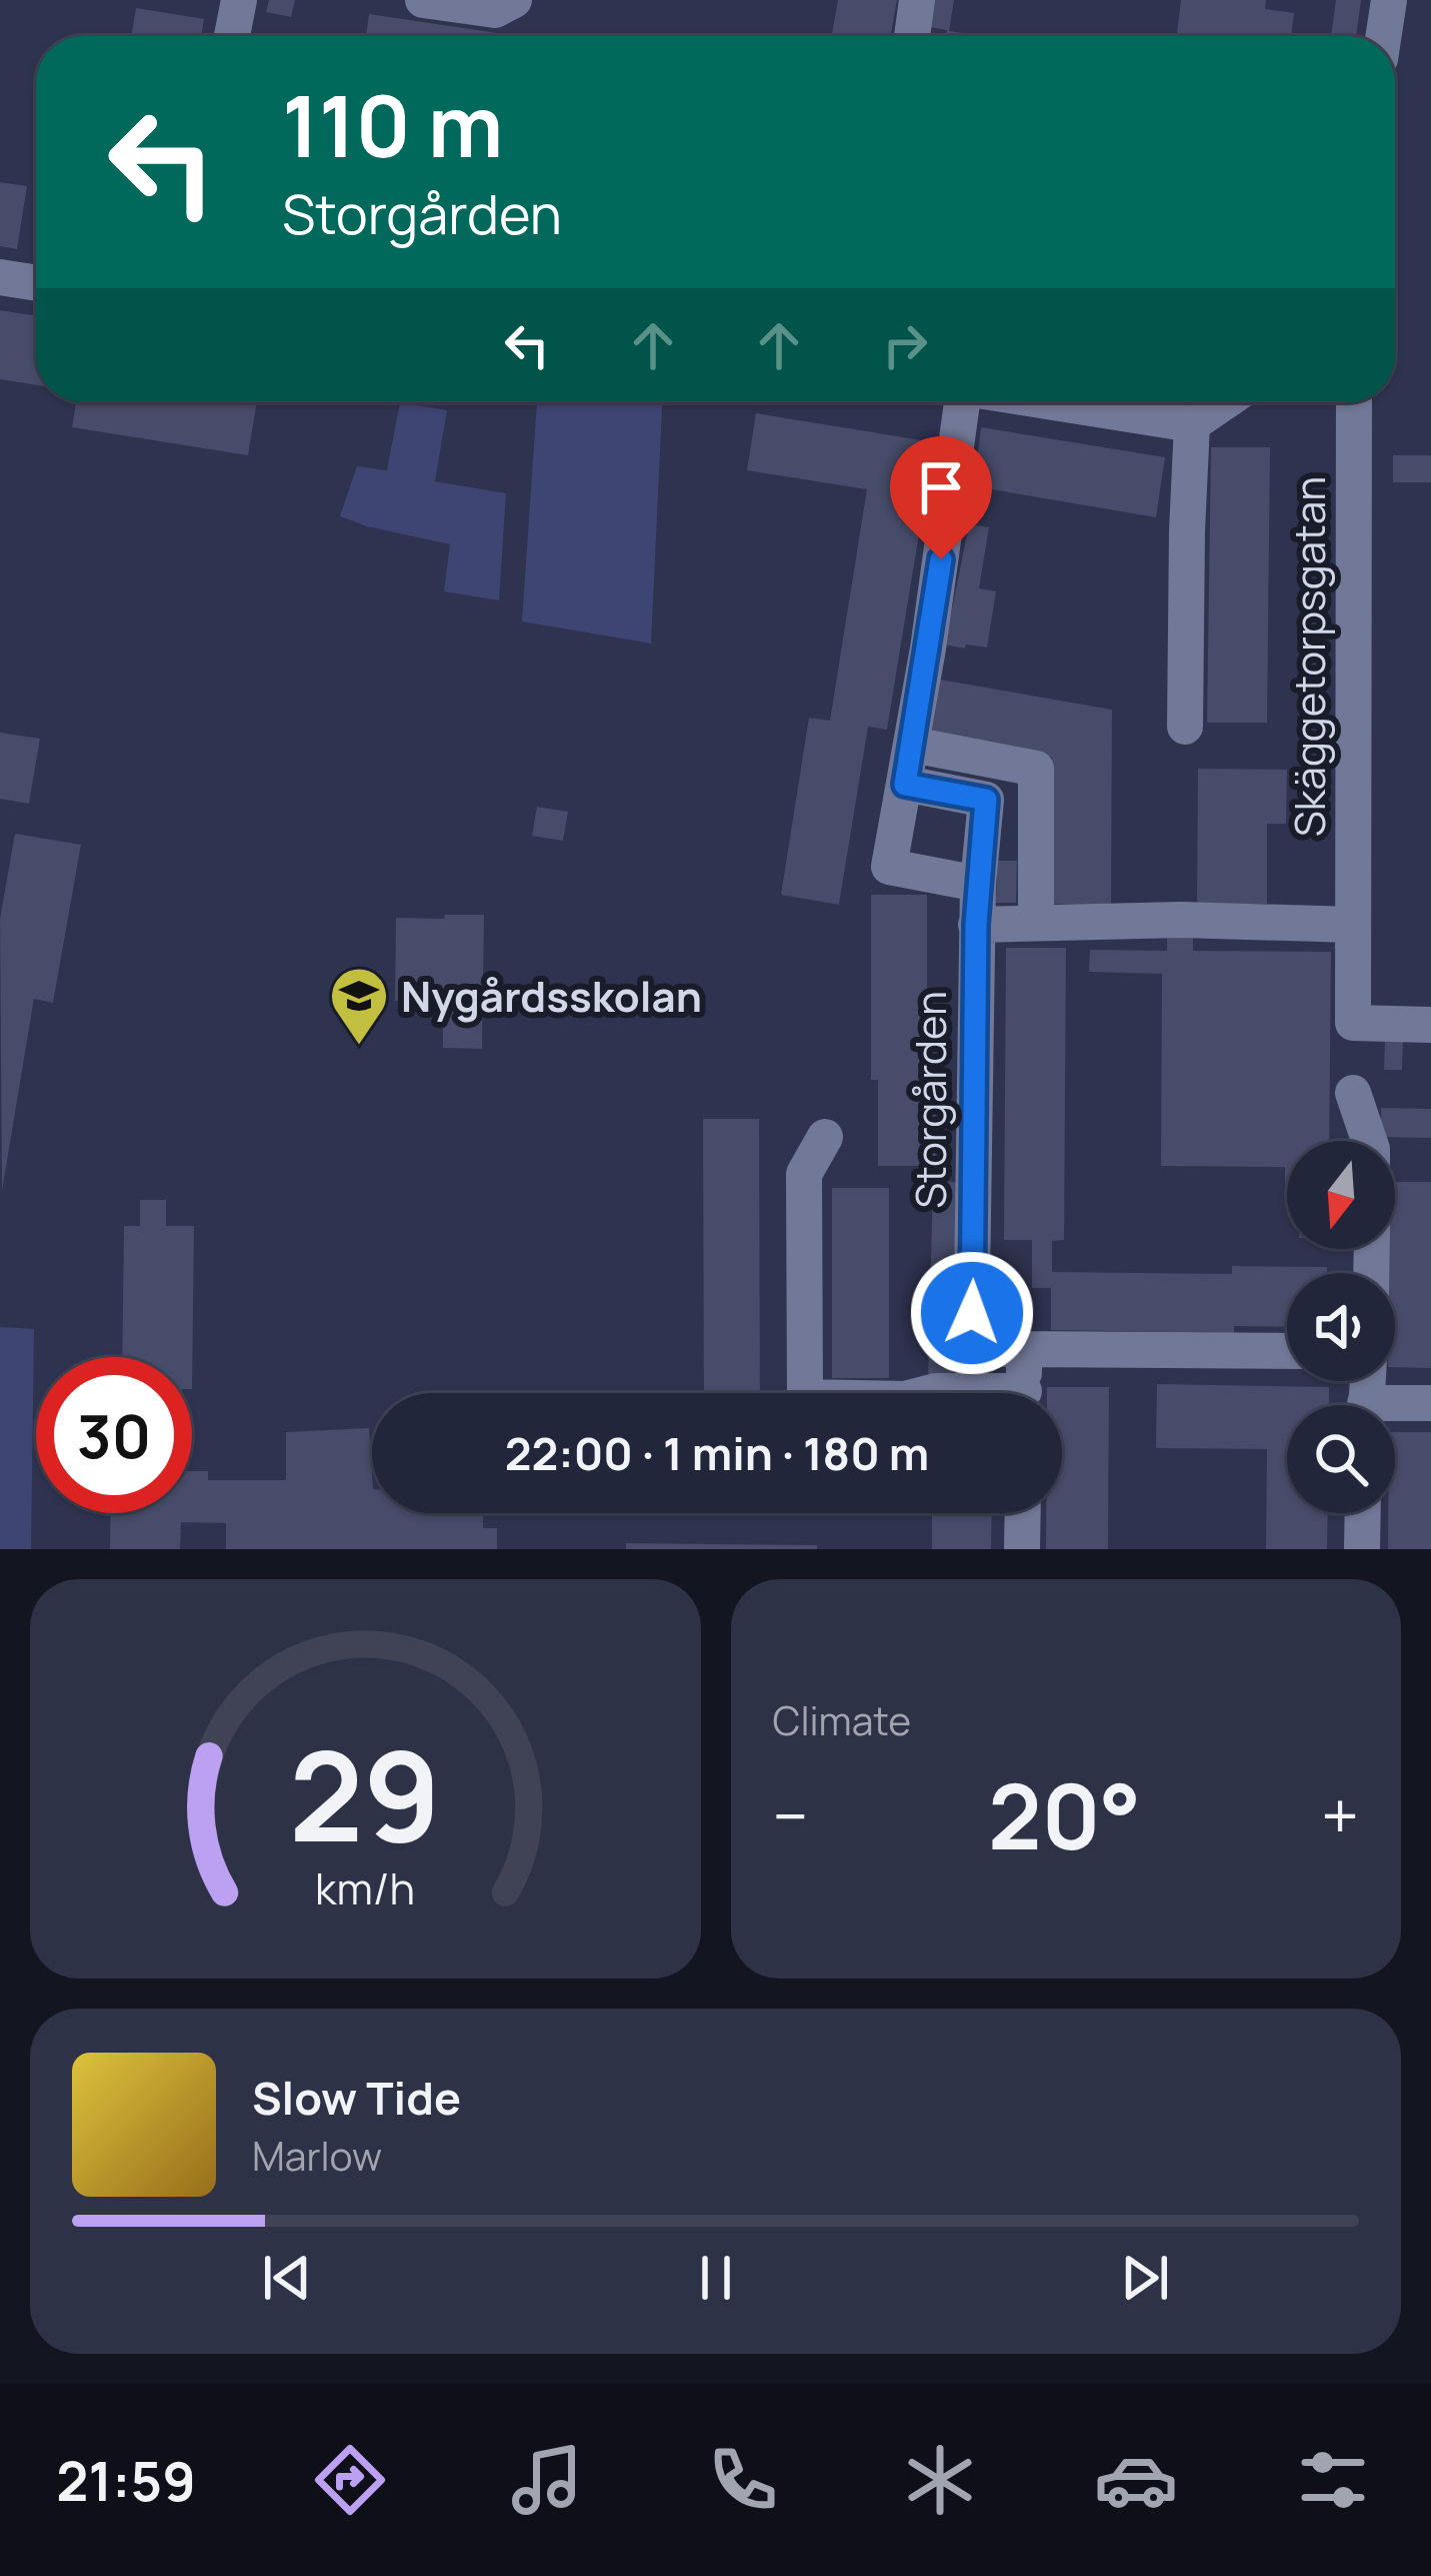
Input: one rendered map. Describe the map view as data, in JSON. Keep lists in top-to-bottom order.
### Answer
{
  "streets": {
    "street": ["Skäggetorpsgatan", "Storgården"]
  },
  "places": {
    "school or university": ["Nygårdsskolan"]
  },
  "north": "bottom",
  "page": {
    "turn": ["110 m", "Storgården"],
    "limit": "30",
    "trip": "22:00 · 1 min · 180 m",
    "tile": "Climate",
    "heat": ["−", "20°", "+"],
    "song": ["Slow Tide", "Marlow"],
    "tabs": "21:59",
    "gauge": ["29", "km/h"]
  }
}
